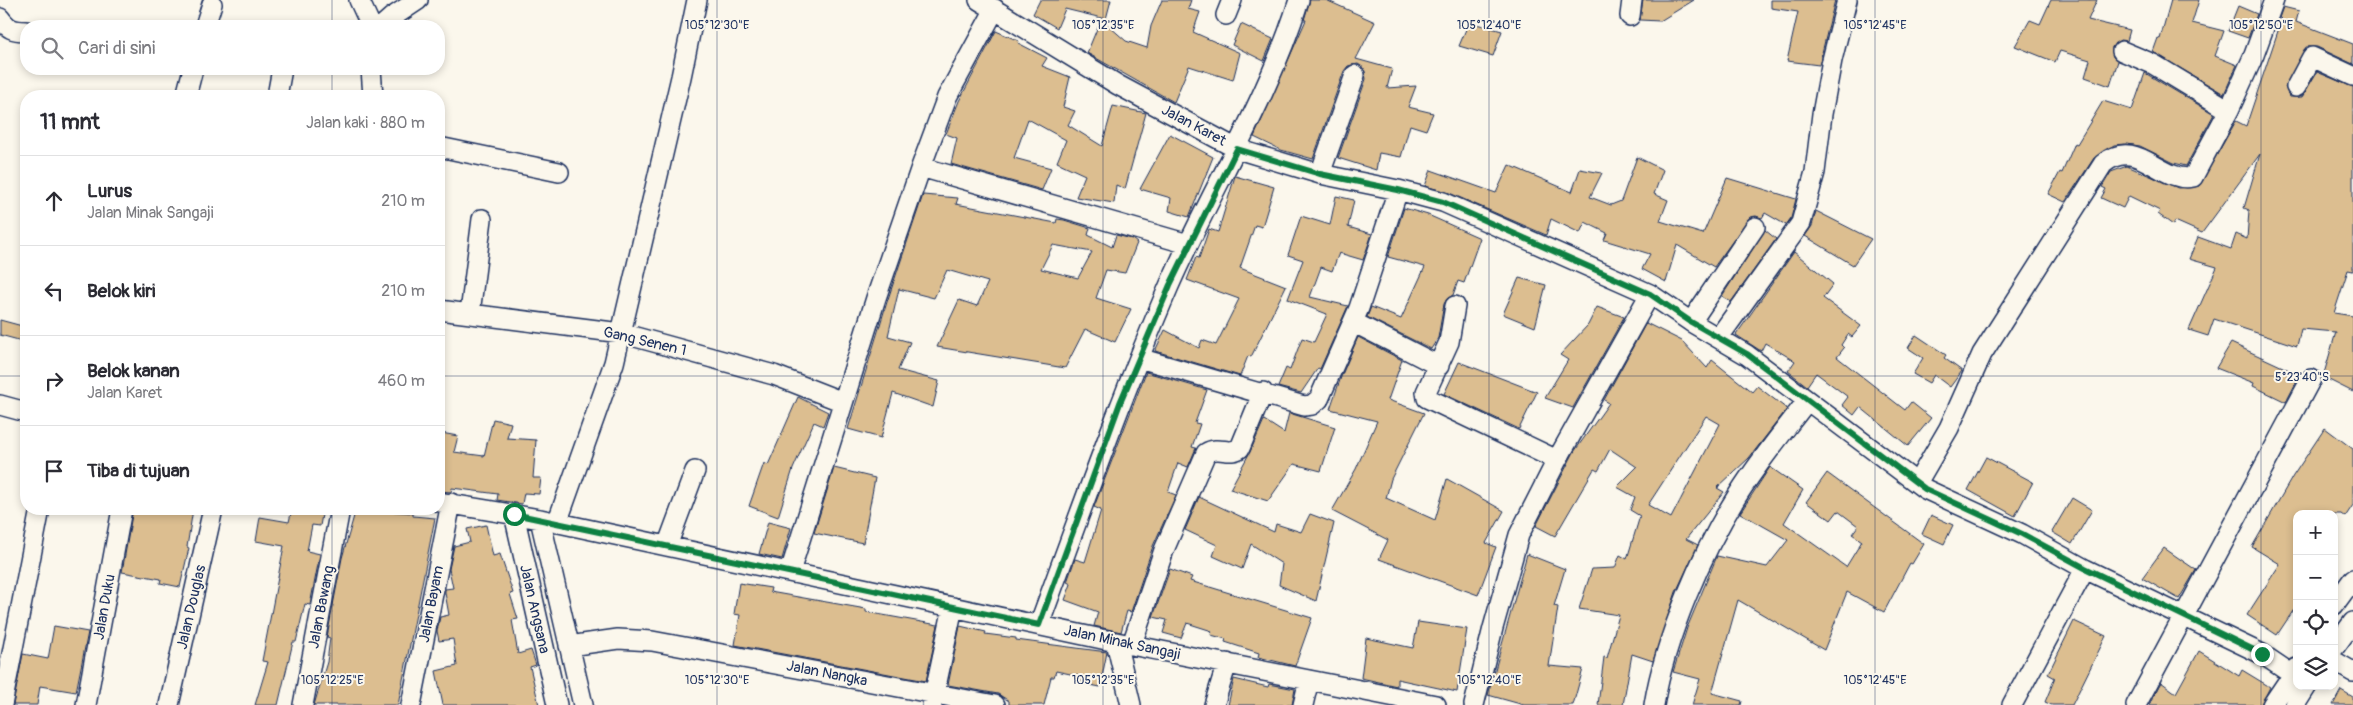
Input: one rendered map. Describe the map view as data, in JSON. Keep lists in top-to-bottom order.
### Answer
{
  "streets": {
    "street": [
      "Jalan Karet",
      "Gang Senen 1",
      "Jalan Bayam",
      "Jalan Duku",
      "Jalan Douglas",
      "Jalan Bawang",
      "Jalan Angsana",
      "Jalan Minak Sangaji",
      "Jalan Nangka"
    ]
  },
  "crossings": [
    ["Jalan Angsana", "Jalan Minak Sangaji"]
  ],
  "page": {
    "search": "Cari di sini",
    "heading": ["11 mnt", "Jalan kaki · 880 m"],
    "list": [
      ["Lurus", "Jalan Minak Sangaji", "210 m"],
      ["Belok kiri", "210 m"],
      ["Belok kanan", "Jalan Karet", "460 m"],
      "Tiba di tujuan"
    ],
    "map_buttons": ["+", "−"]
  },
  "coordinates": [
    "105°12'30\"E",
    "105°12'35\"E",
    "105°12'40\"E",
    "105°12'45\"E",
    "105°12'50\"E",
    "5°23'40\"S",
    "105°12'25\"E"
  ]
}
